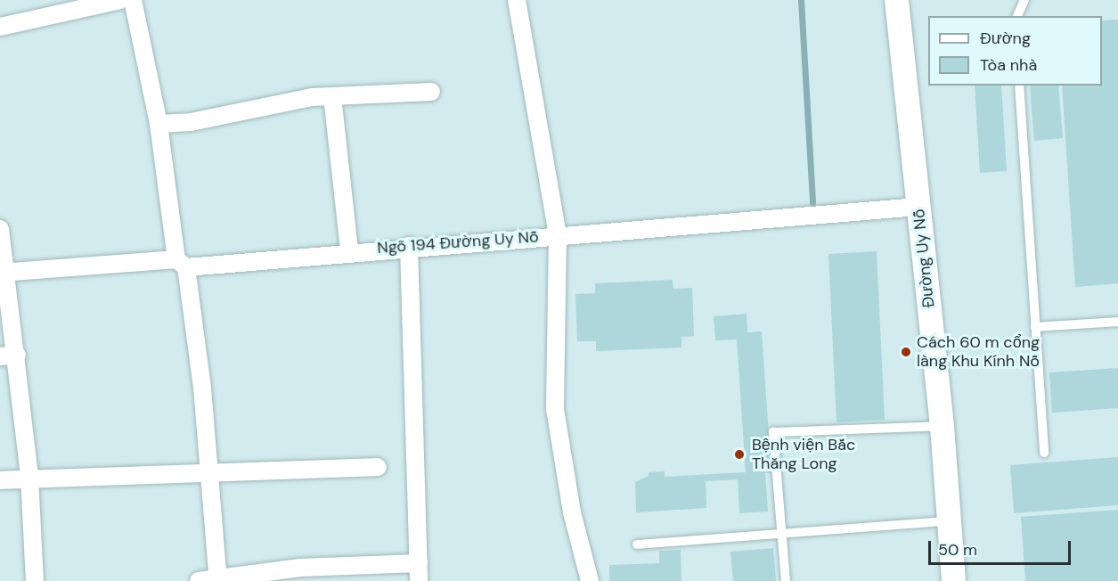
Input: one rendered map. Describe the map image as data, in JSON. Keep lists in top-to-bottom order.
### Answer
{
  "streets": {
    "street": ["Ngõ 194 Đường Uy Nỗ", "Đường Uy Nỗ"]
  },
  "crossings": [
    ["Ngõ 194 Đường Uy Nỗ", "Đường Uy Nỗ"]
  ],
  "places": ["Cách 60 m cổng làng Khu Kính Nỗ", "Bệnh viện Bắc Thăng Long"],
  "legend": ["Đường", "Tòa nhà"],
  "scale_bar": "50 m"
}
